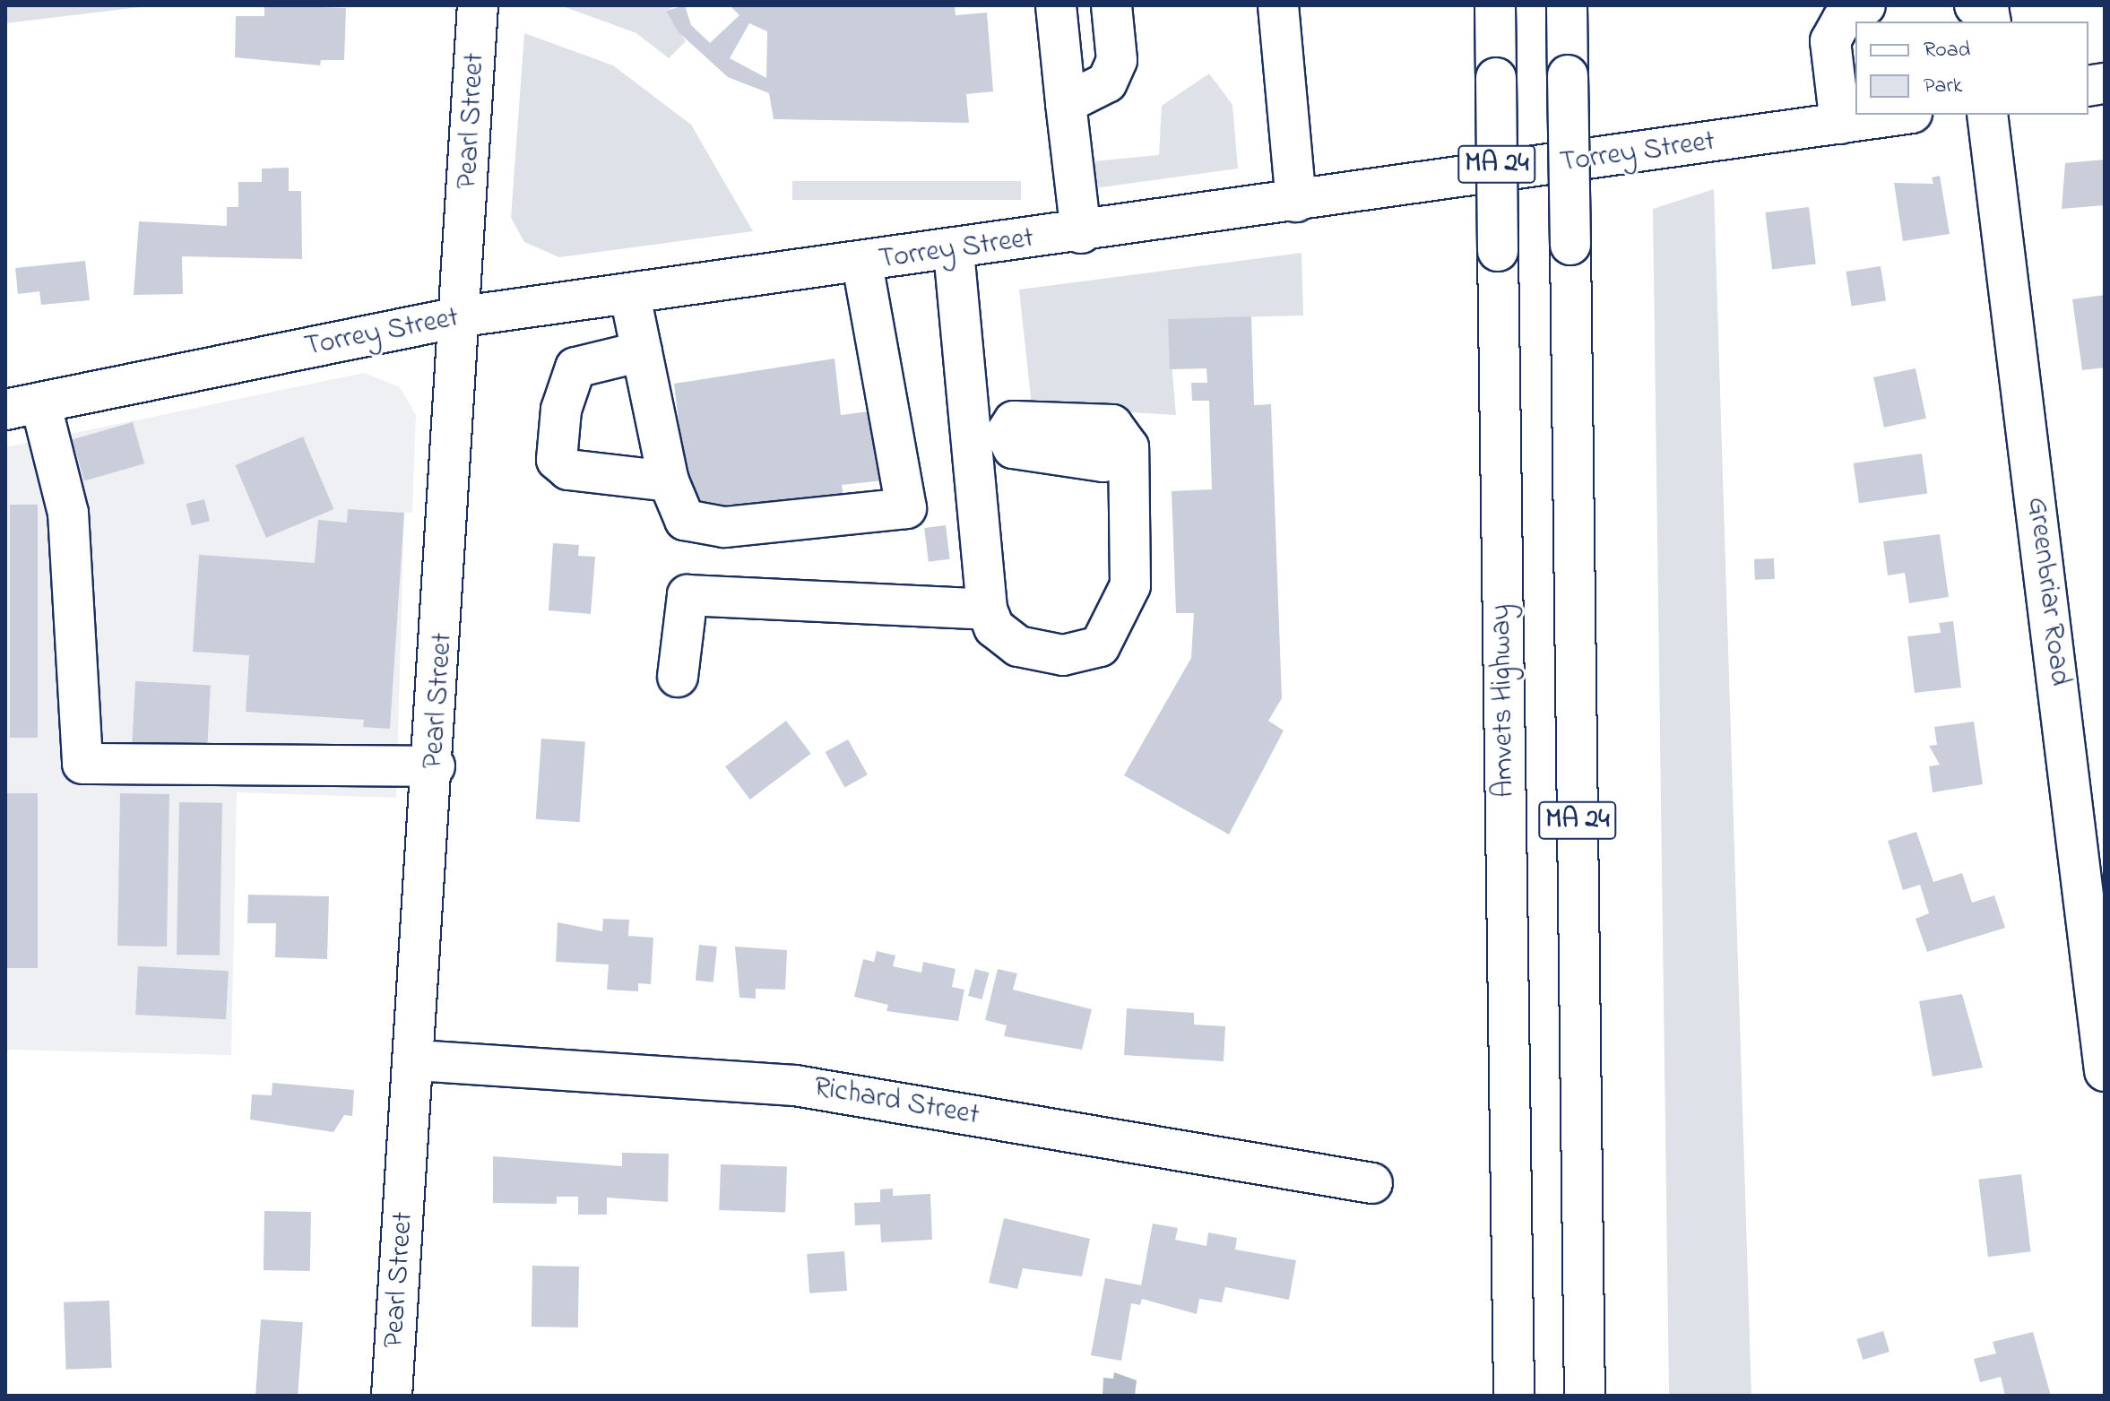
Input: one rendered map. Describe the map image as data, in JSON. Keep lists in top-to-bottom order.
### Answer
{
  "streets": {
    "main road": [
      "Pearl Street",
      "Torrey Street",
      "MA 24",
      "Greenbriar Road",
      "Amvets Highway",
      "Richard Street"
    ]
  },
  "crossings": [
    ["Pearl Street", "Torrey Street"],
    ["Pearl Street", "Richard Street"]
  ],
  "legend": ["Road", "Park"]
}
